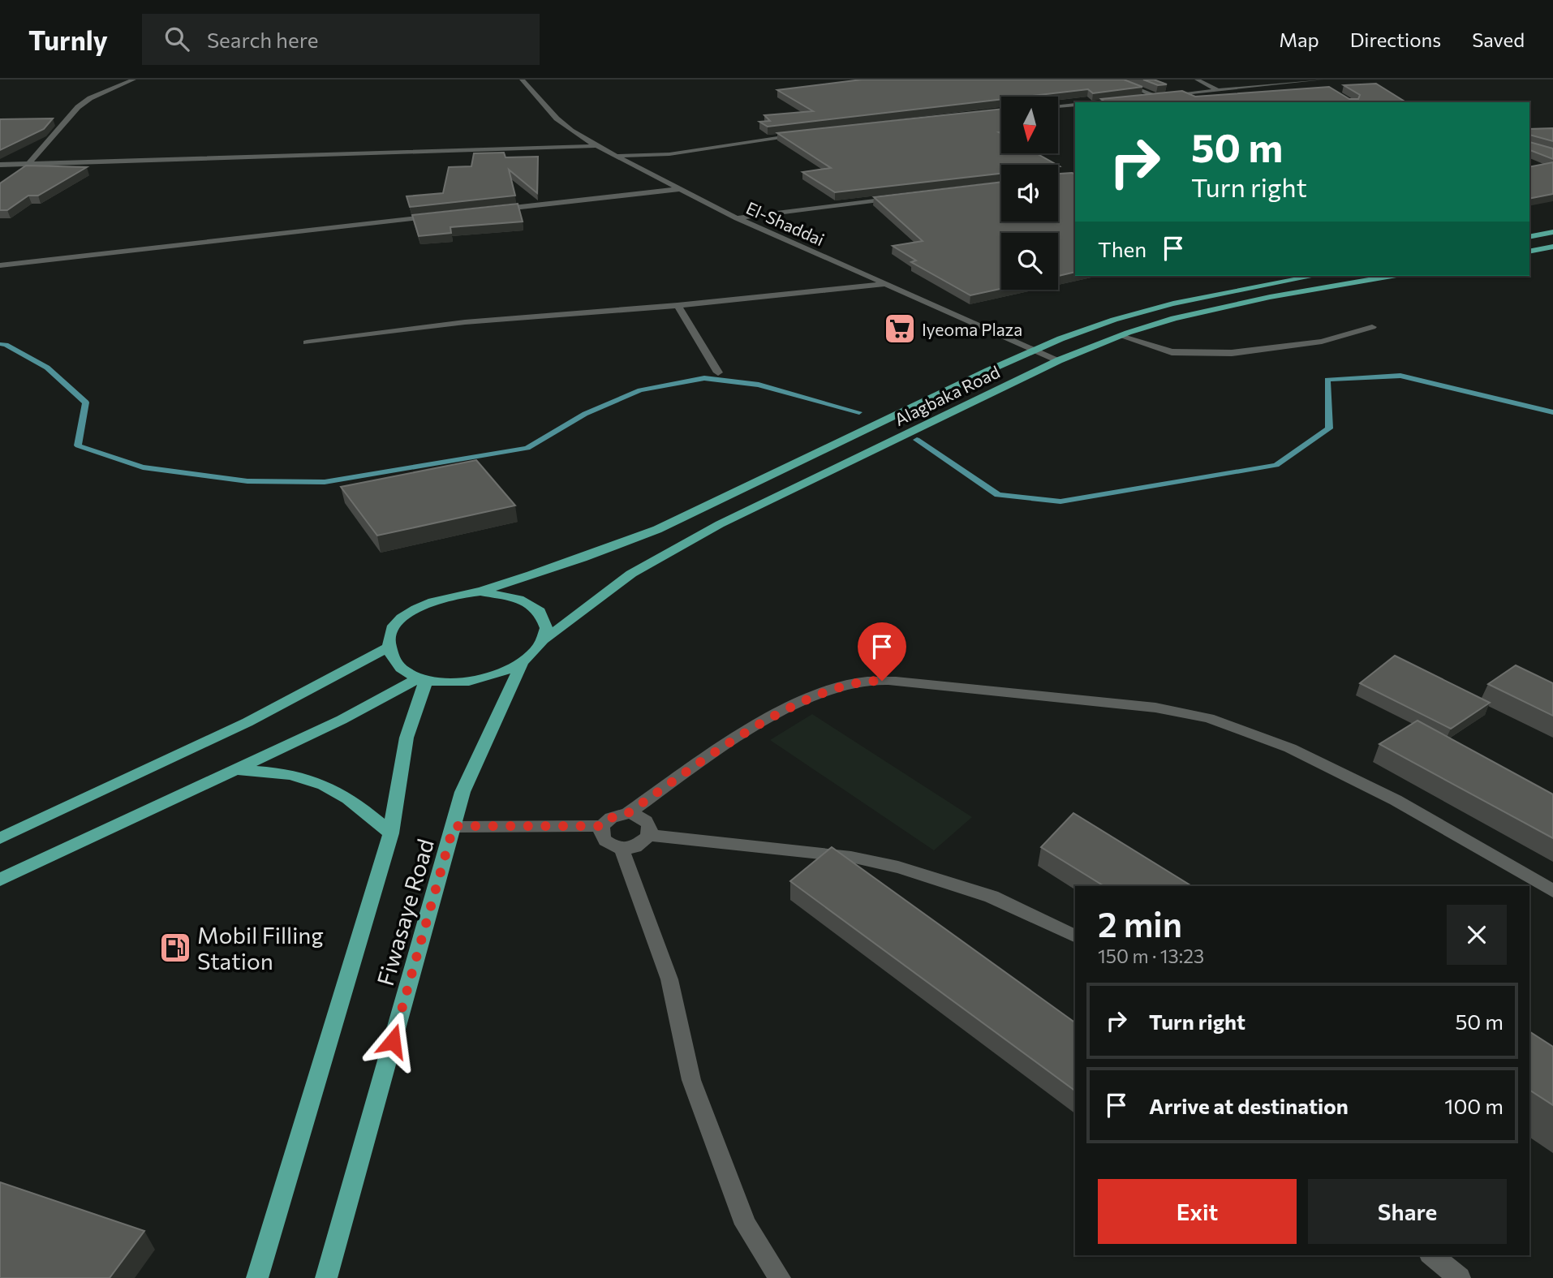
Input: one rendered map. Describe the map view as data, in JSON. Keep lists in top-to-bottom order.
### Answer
{
  "streets": {
    "main road": ["Alagbaka Road", "Fiwasaye Road"],
    "street": ["El-Shaddai"]
  },
  "crossings": [
    ["El-Shaddai", "Alagbaka Road"],
    ["Alagbaka Road", "Fiwasaye Road"]
  ],
  "places": {
    "supermarket": ["Iyeoma Plaza"],
    "fuel station": ["Mobil Filling Station"]
  },
  "north": "bottom",
  "page": {
    "header": "Turnly",
    "search": "Search here",
    "nav": ["Map", "Directions", "Saved"],
    "turn": ["50 m", "Turn right"],
    "then": "Then",
    "heading": ["2 min", "150 m · 13:23"],
    "list": [
      {
        "name": "Turn right",
        "value": "50 m"
      },
      {
        "name": "Arrive at destination",
        "value": "100 m"
      }
    ],
    "buttons": ["Exit", "Share"]
  }
}
